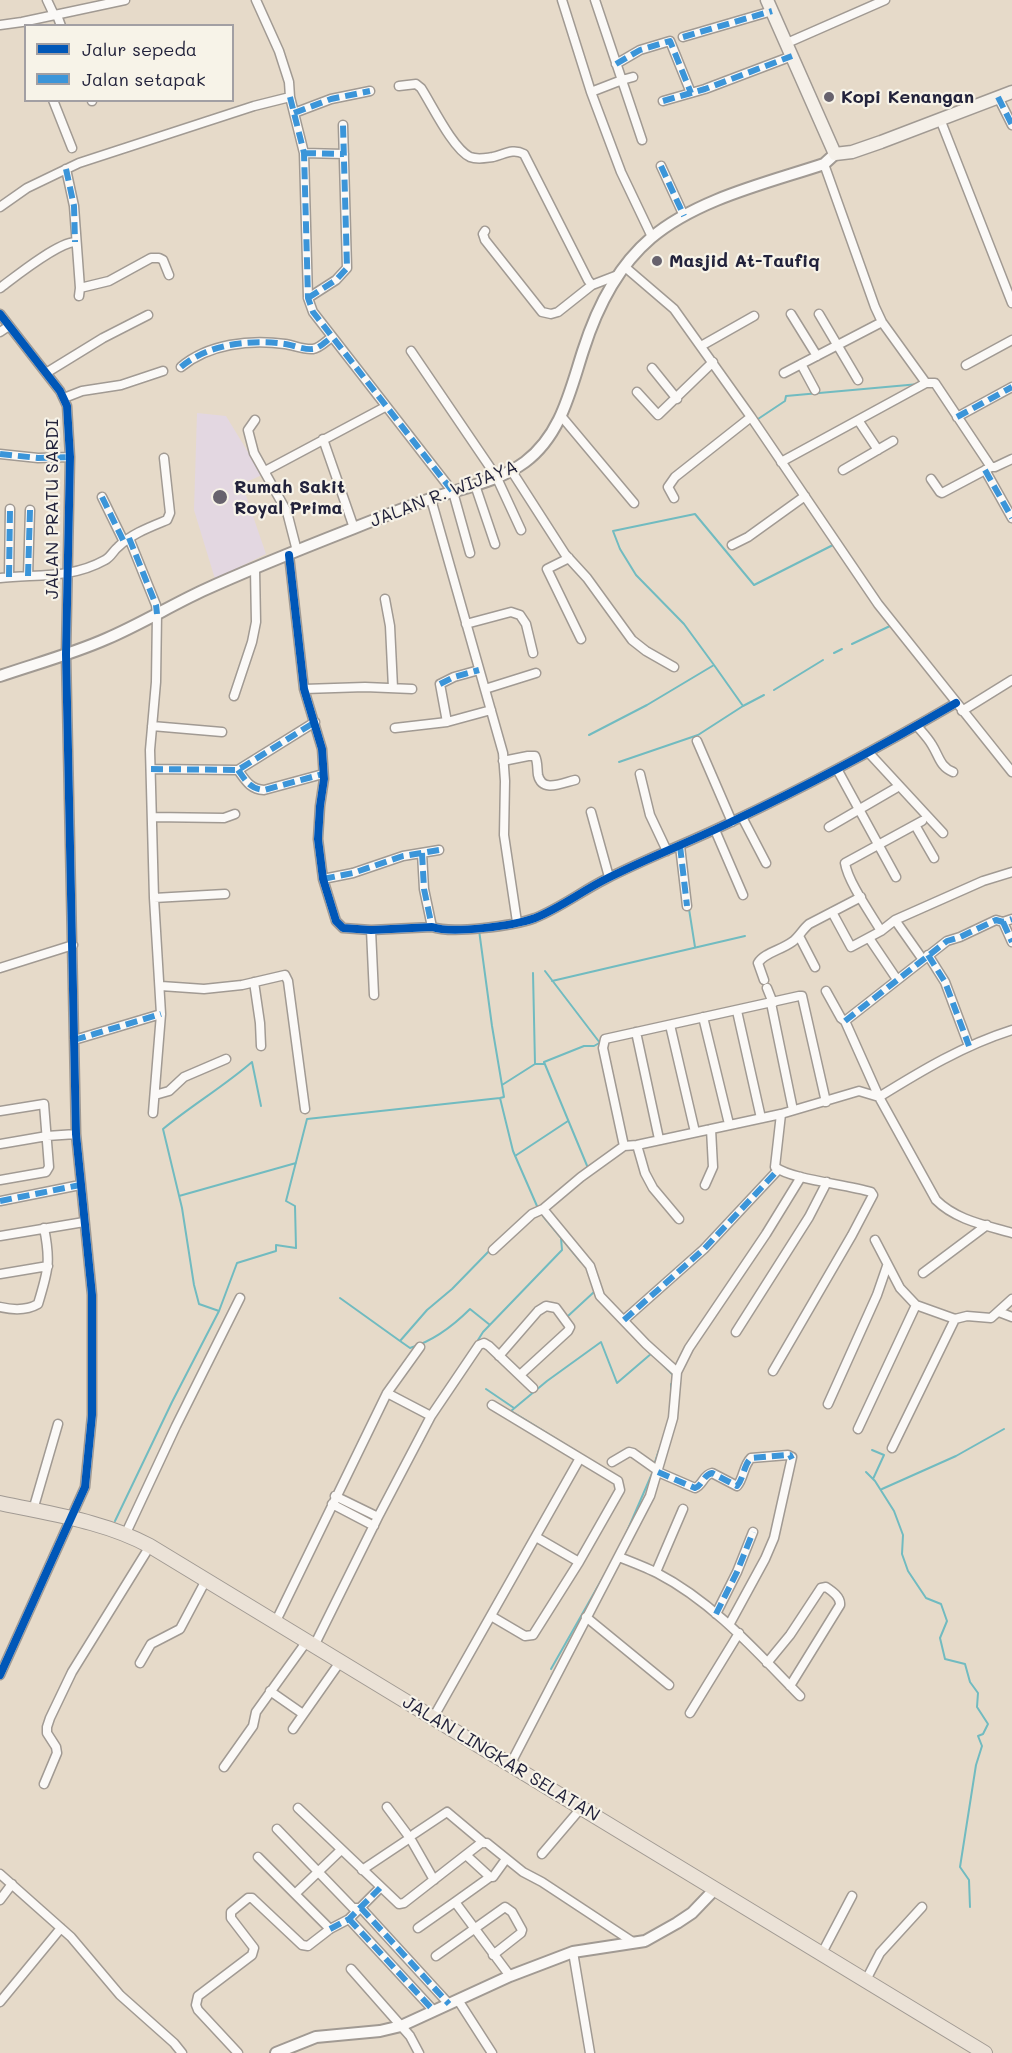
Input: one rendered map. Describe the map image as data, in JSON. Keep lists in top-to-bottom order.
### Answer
{
  "streets": {
    "highway": ["JALAN LINGKAR SELATAN"],
    "street": ["JALAN R. WIJAYA", "JALAN PRATU SARDI"]
  },
  "crossings": [
    ["JALAN R. WIJAYA", "JALAN PRATU SARDI"],
    ["JALAN PRATU SARDI", "JALAN LINGKAR SELATAN"]
  ],
  "places": ["Kopi Kenangan", "Masjid At-Taufiq", "Rumah Sakit Royal Prima"],
  "legend": ["Jalur sepeda", "Jalan setapak"]
}
